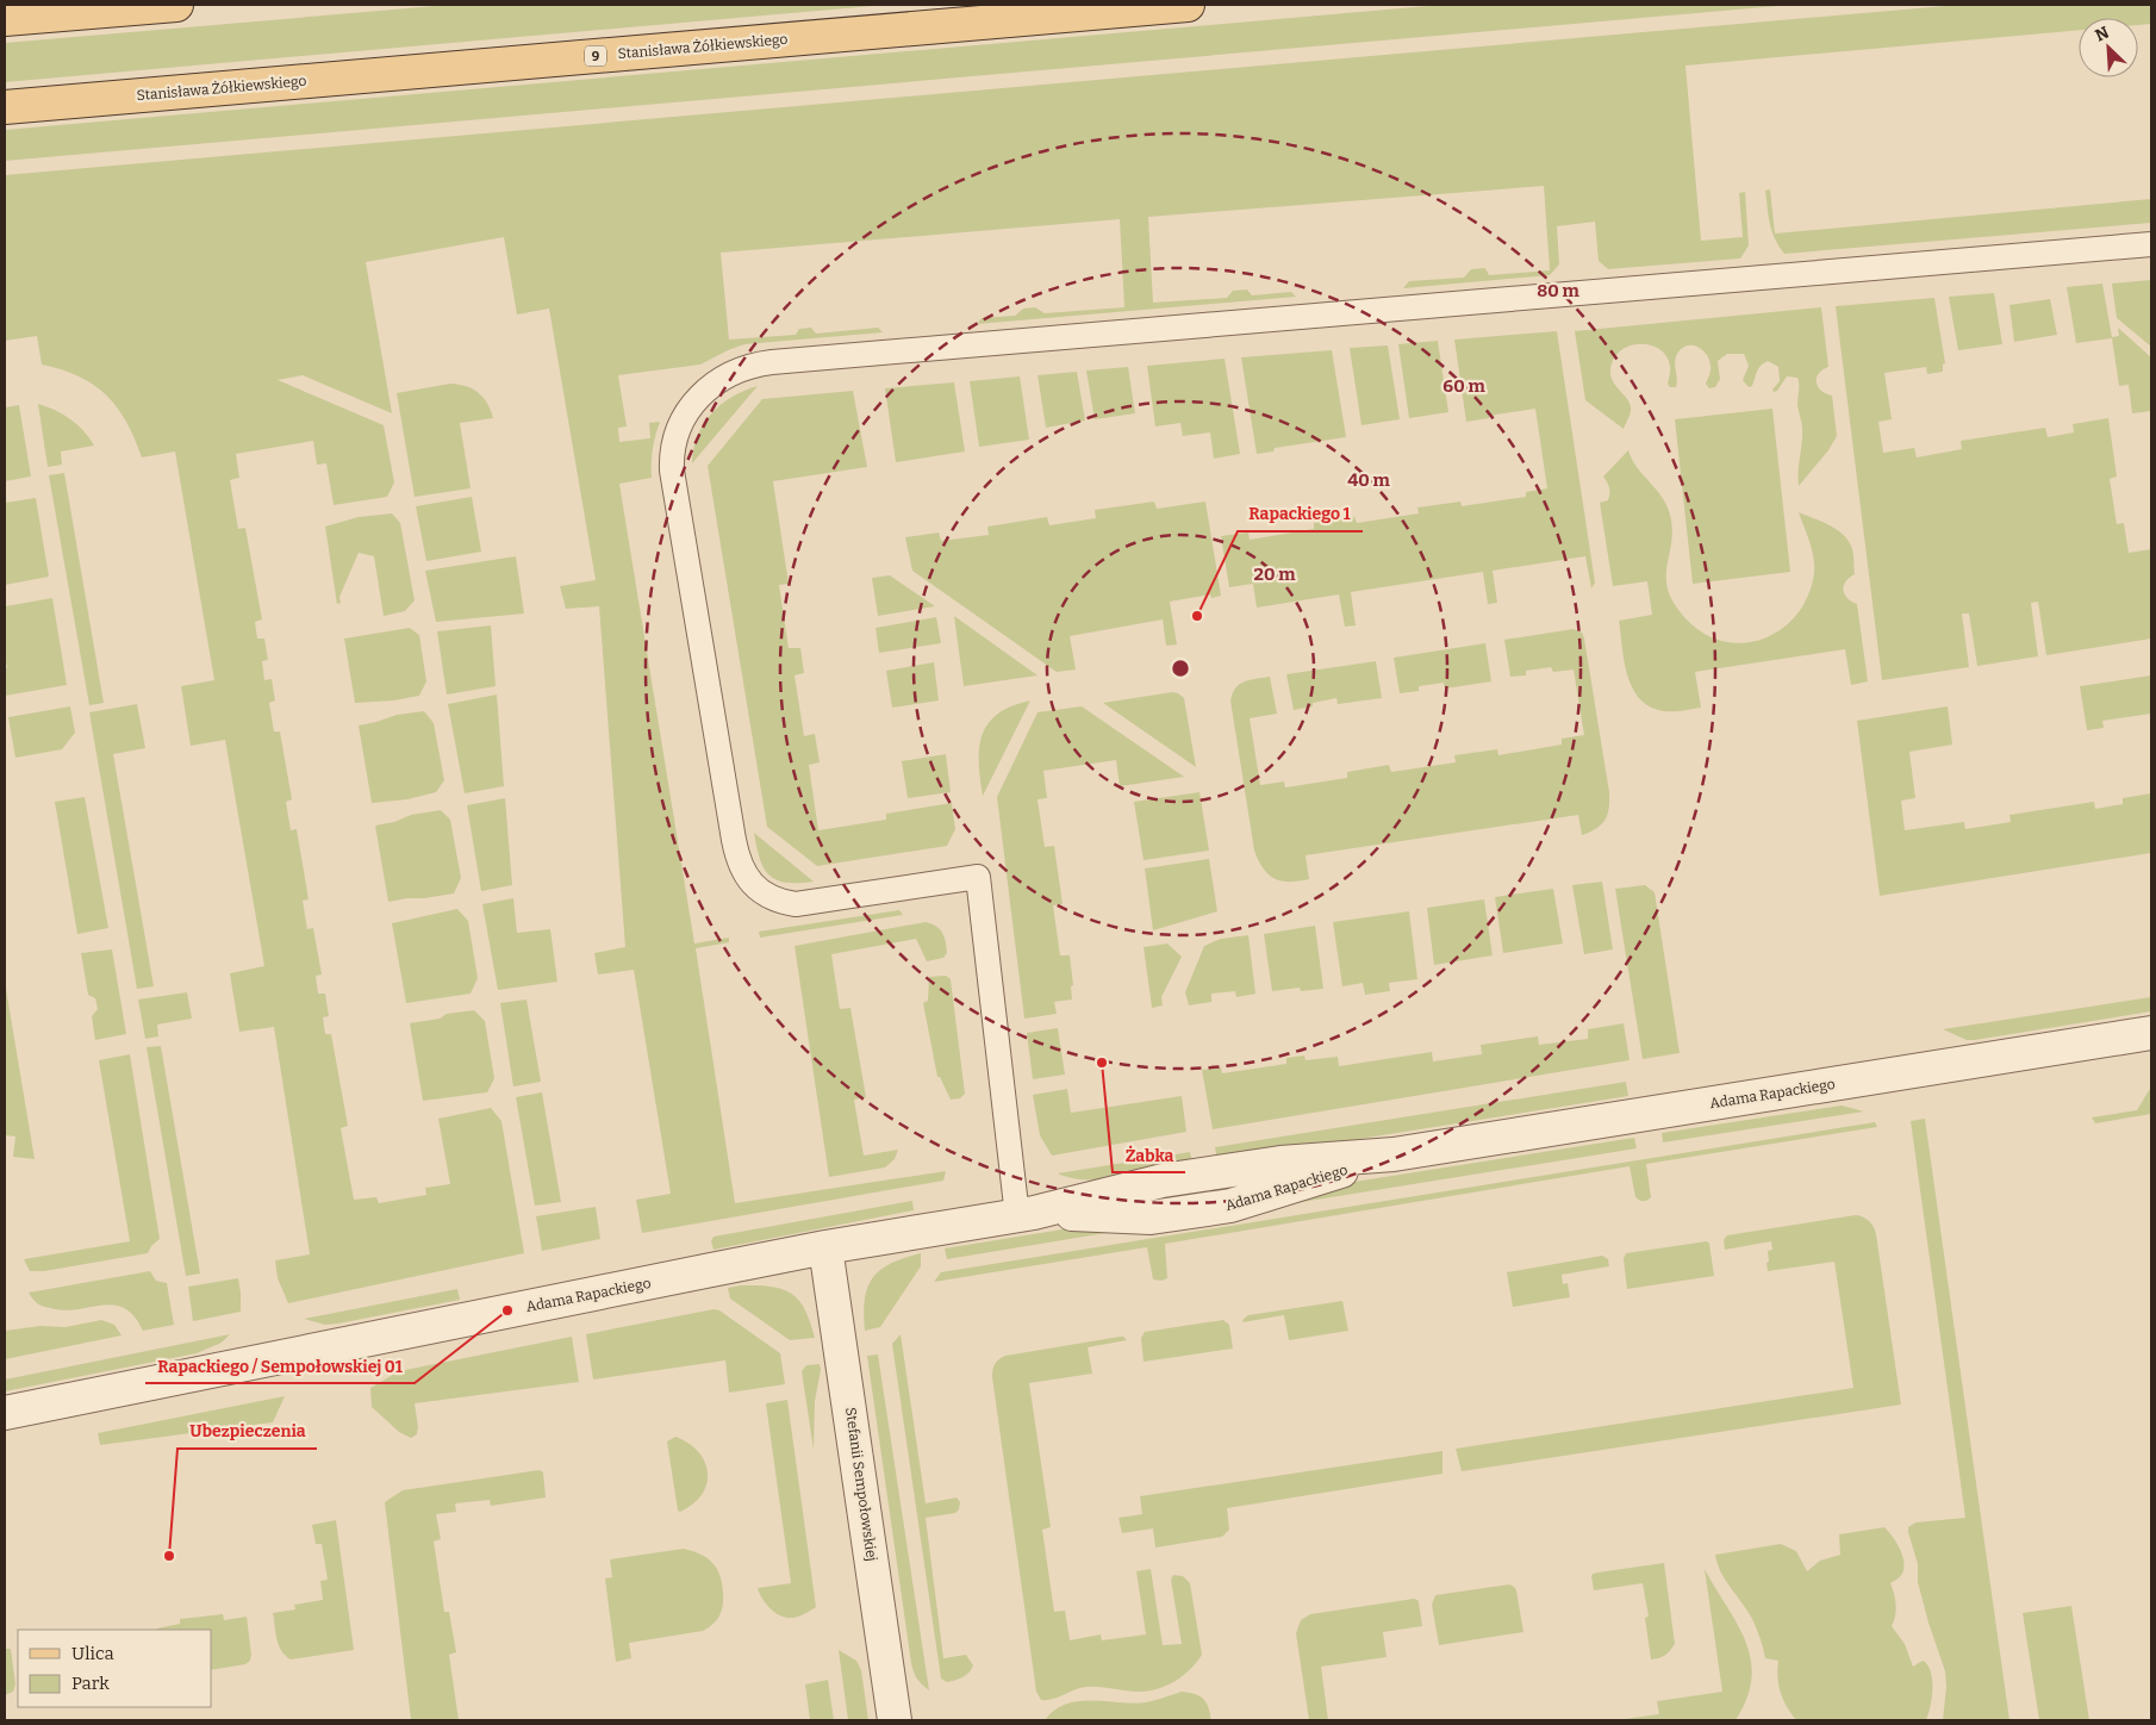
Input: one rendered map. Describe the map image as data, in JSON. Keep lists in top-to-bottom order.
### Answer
{
  "streets": {
    "main road": ["Stanisława Żółkiewskiego", "9"],
    "street": ["Adama Rapackiego", "Stefanii Sempołowskiej"]
  },
  "crossings": [
    ["Adama Rapackiego", "Stefanii Sempołowskiej"]
  ],
  "places": [
    "Rapackiego 1",
    "Żabka",
    "Rapackiego / Sempołowskiej 01",
    "Ubezpieczenia"
  ],
  "legend": ["Ulica", "Park"],
  "north": "top left",
  "rings": [
    "80 m",
    "60 m",
    "40 m",
    "20 m"
  ]
}
